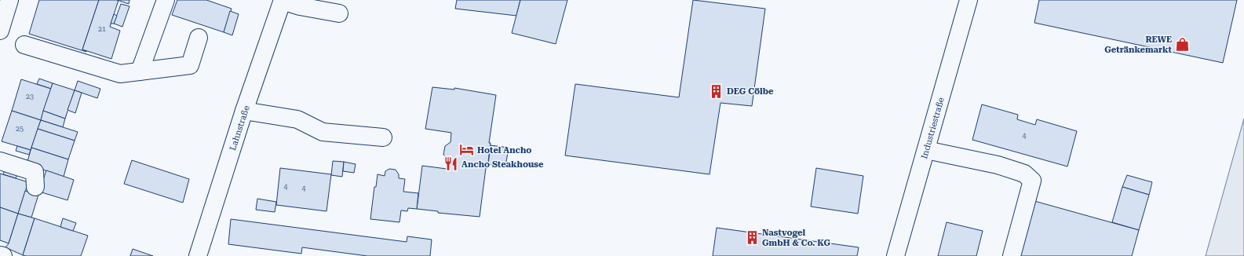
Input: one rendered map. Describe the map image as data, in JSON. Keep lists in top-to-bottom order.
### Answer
{
  "streets": {
    "street": ["Lahnstraße", "Industriestraße"]
  },
  "places": {
    "shop": ["REWE Getränkemarkt"],
    "building": ["DEG Cölbe", "Nastvogel GmbH & Co. KG"],
    "hotel": ["Hotel Ancho"],
    "restaurant": ["Ancho Steakhouse"]
  },
  "house_numbers": [
    "21",
    "23",
    "25",
    "4",
    "4",
    "4"
  ]
}
